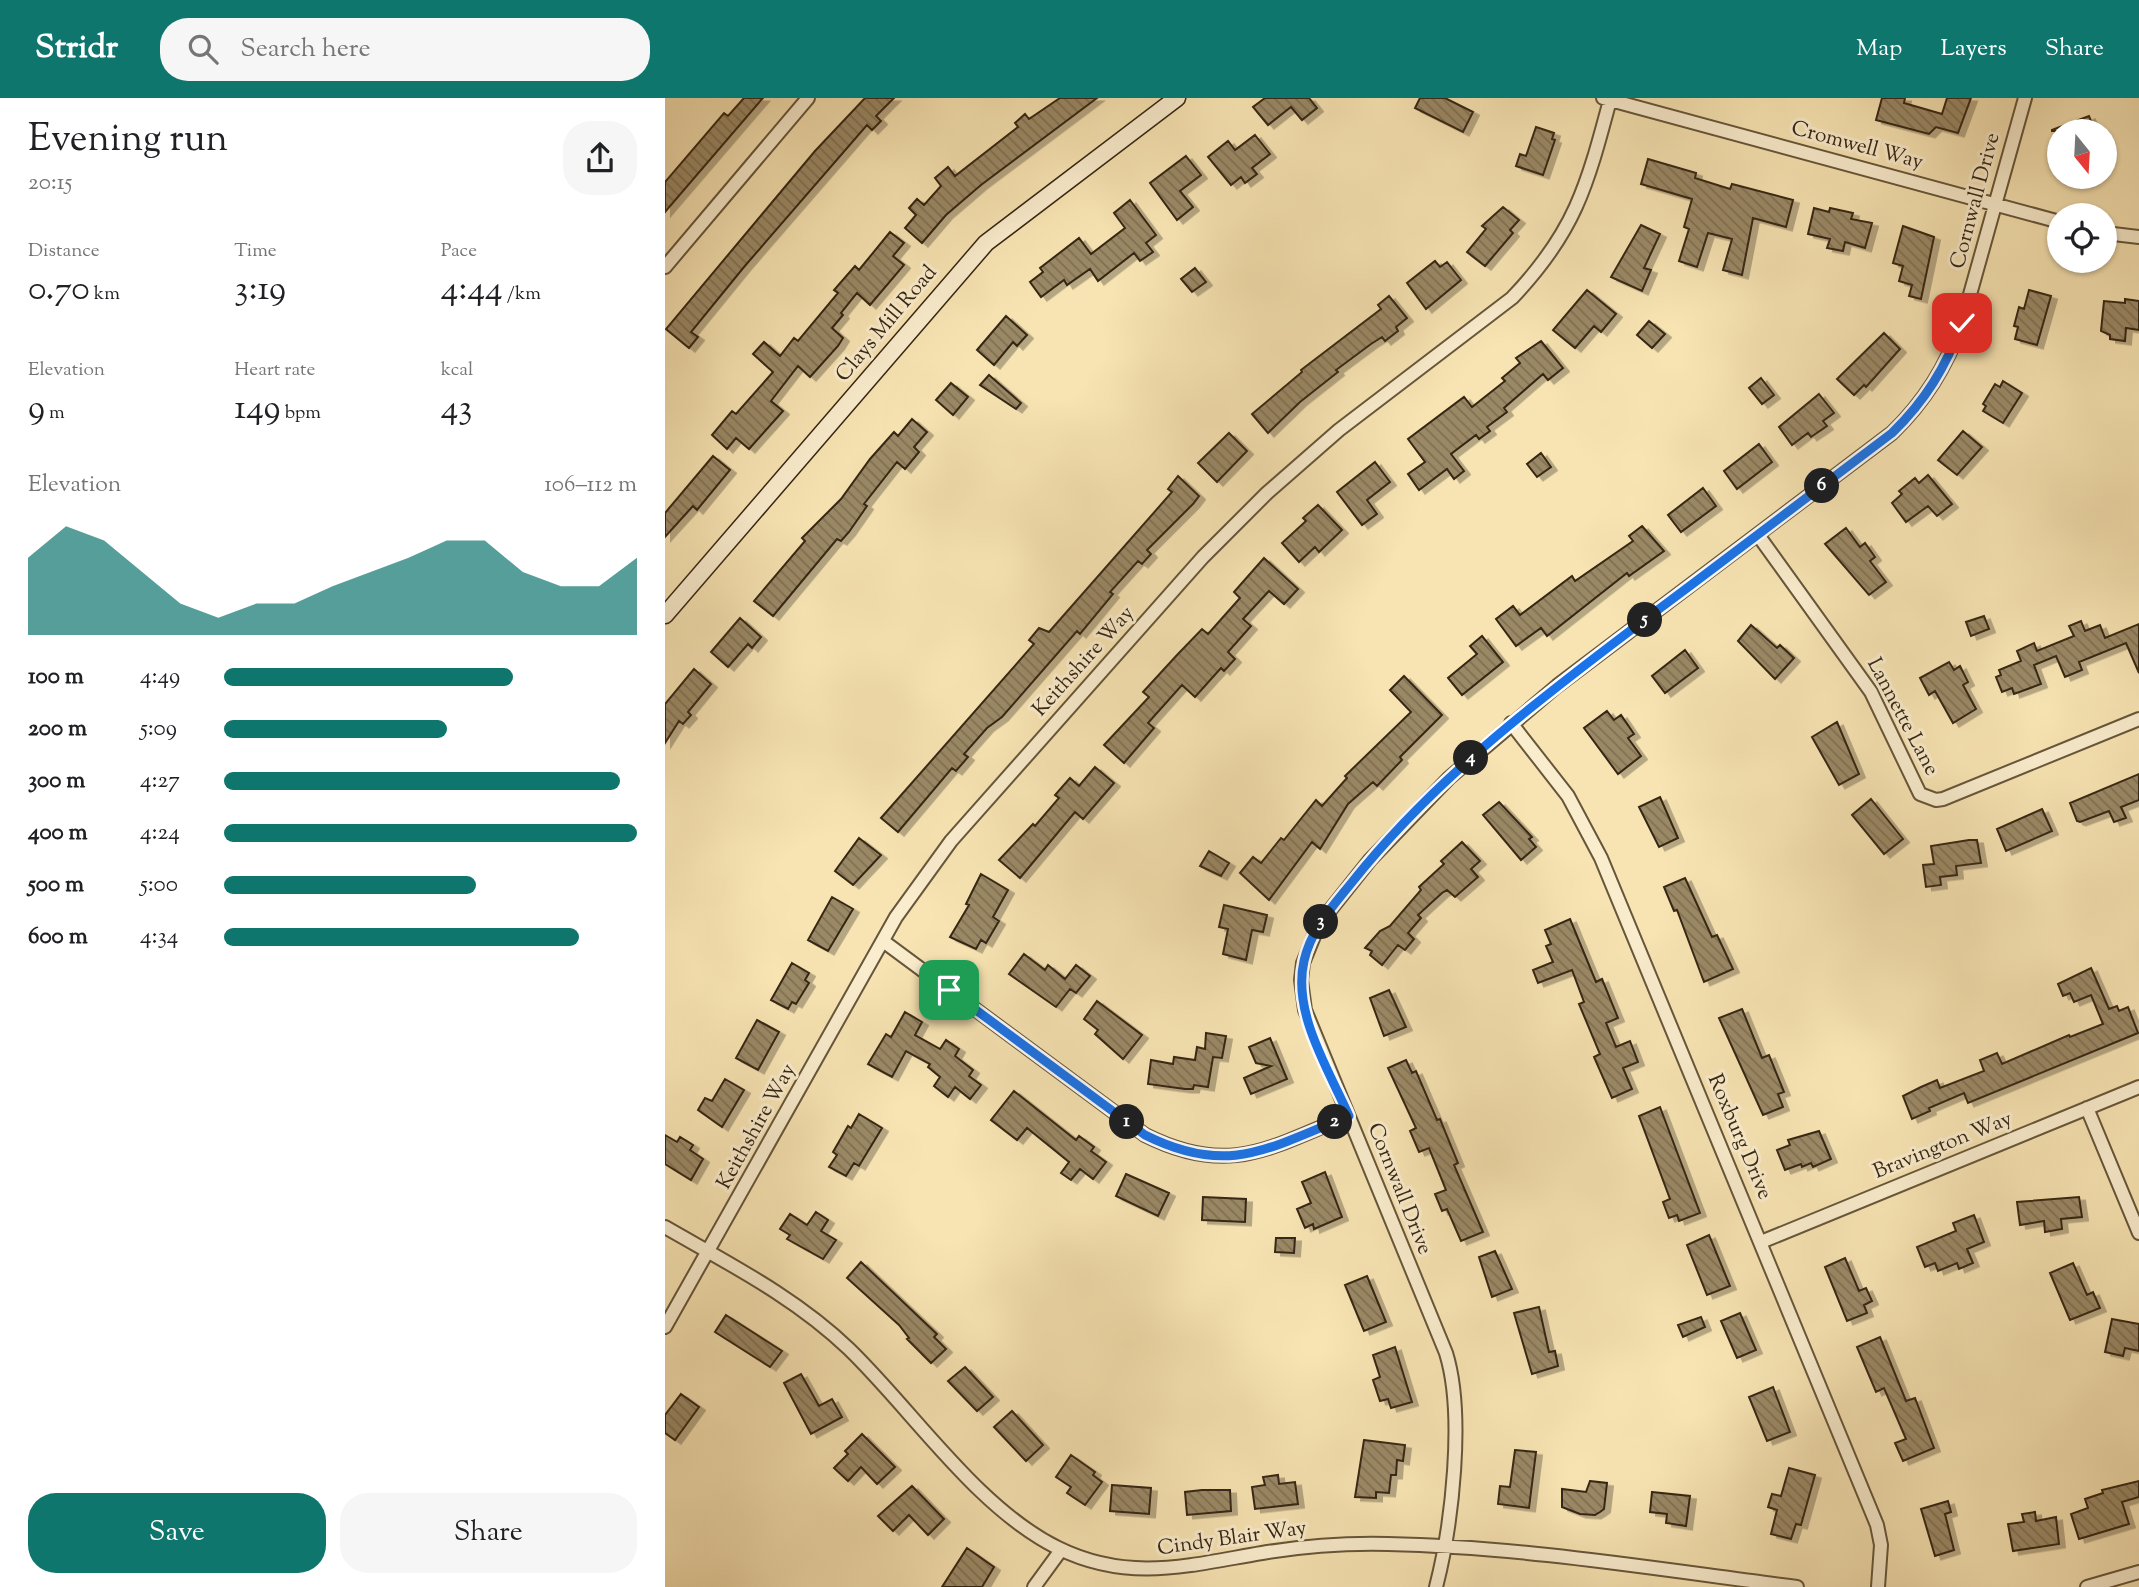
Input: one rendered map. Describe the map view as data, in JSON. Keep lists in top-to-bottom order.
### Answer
{
  "streets": {
    "main road": ["Clays Mill Road"],
    "street": [
      "Cromwell Way",
      "Cornwall Drive",
      "Keithshire Way",
      "Lannette Lane",
      "Roxburg Drive",
      "Bravington Way",
      "Cindy Blair Way"
    ]
  },
  "crossings": [
    ["Cromwell Way", "Cornwall Drive"],
    ["Cromwell Way", "Keithshire Way"],
    ["Cornwall Drive", "Lannette Lane"],
    ["Cornwall Drive", "Roxburg Drive"],
    ["Cornwall Drive", "Cindy Blair Way"],
    ["Keithshire Way", "Cindy Blair Way"],
    ["Roxburg Drive", "Bravington Way"]
  ],
  "north": "bottom",
  "page": {
    "header": "Stridr",
    "search": "Search here",
    "nav": ["Map", "Layers", "Share"],
    "heading": ["Evening run", "20:15"],
    "stats": [
      ["Distance", "0.70 km"],
      ["Time", "3:19"],
      ["Pace", "4:44 /km"],
      ["Elevation", "9 m"],
      ["Heart rate", "149 bpm"],
      ["kcal", "43"]
    ],
    "chart": ["Elevation", "106–112 m"],
    "pins": [
      "6",
      "5",
      "4",
      "3",
      "1",
      "2"
    ],
    "list": [
      {
        "name": "100 m",
        "note": "4:49"
      },
      {
        "name": "200 m",
        "note": "5:09"
      },
      {
        "name": "300 m",
        "note": "4:27"
      },
      {
        "name": "400 m",
        "note": "4:24"
      },
      {
        "name": "500 m",
        "note": "5:00"
      },
      {
        "name": "600 m",
        "note": "4:34"
      }
    ],
    "buttons": ["Save", "Share"]
  }
}
